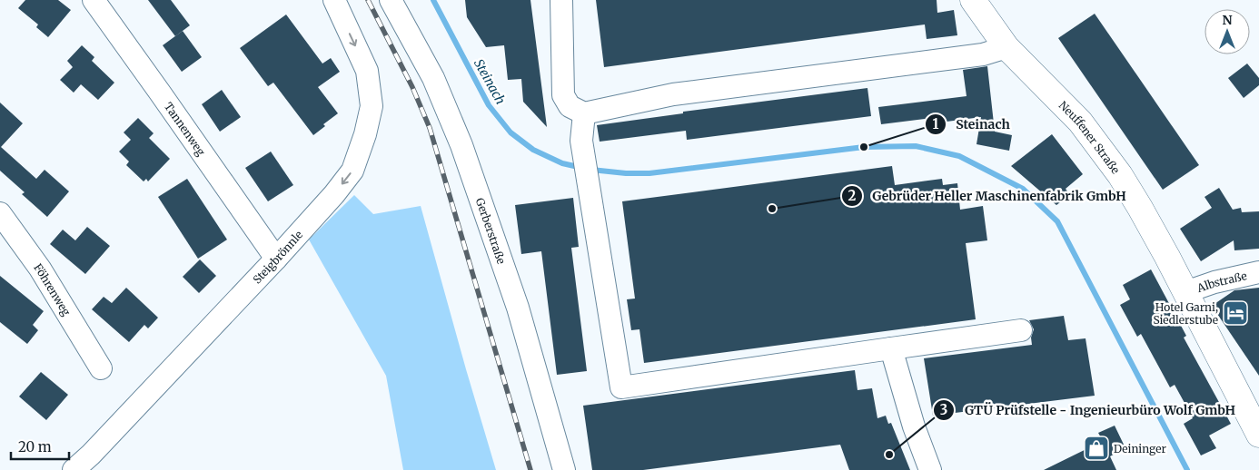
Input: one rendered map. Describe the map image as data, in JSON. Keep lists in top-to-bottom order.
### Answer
{
  "streets": {
    "main road": ["Neuffener Straße"],
    "street": [
      "Tannenweg",
      "Gerberstraße",
      "Steigbrönnle",
      "Albstraße",
      "Föhrenweg"
    ]
  },
  "crossings": [
    ["Tannenweg", "Steigbrönnle"],
    ["Neuffener Straße", "Albstraße"]
  ],
  "one_way": ["Steigbrönnle"],
  "water": ["Steinach"],
  "places": {
    "other": ["Steinach", "Gebrüder Heller Maschinenfabrik GmbH", "GTÜ Prüfstelle - Ingenieurbüro Wolf GmbH"],
    "hotel": ["Hotel Garni, Siedlerstube"],
    "shop": ["Deininger"]
  },
  "scale_bar": "20 m",
  "north": "top"
}
